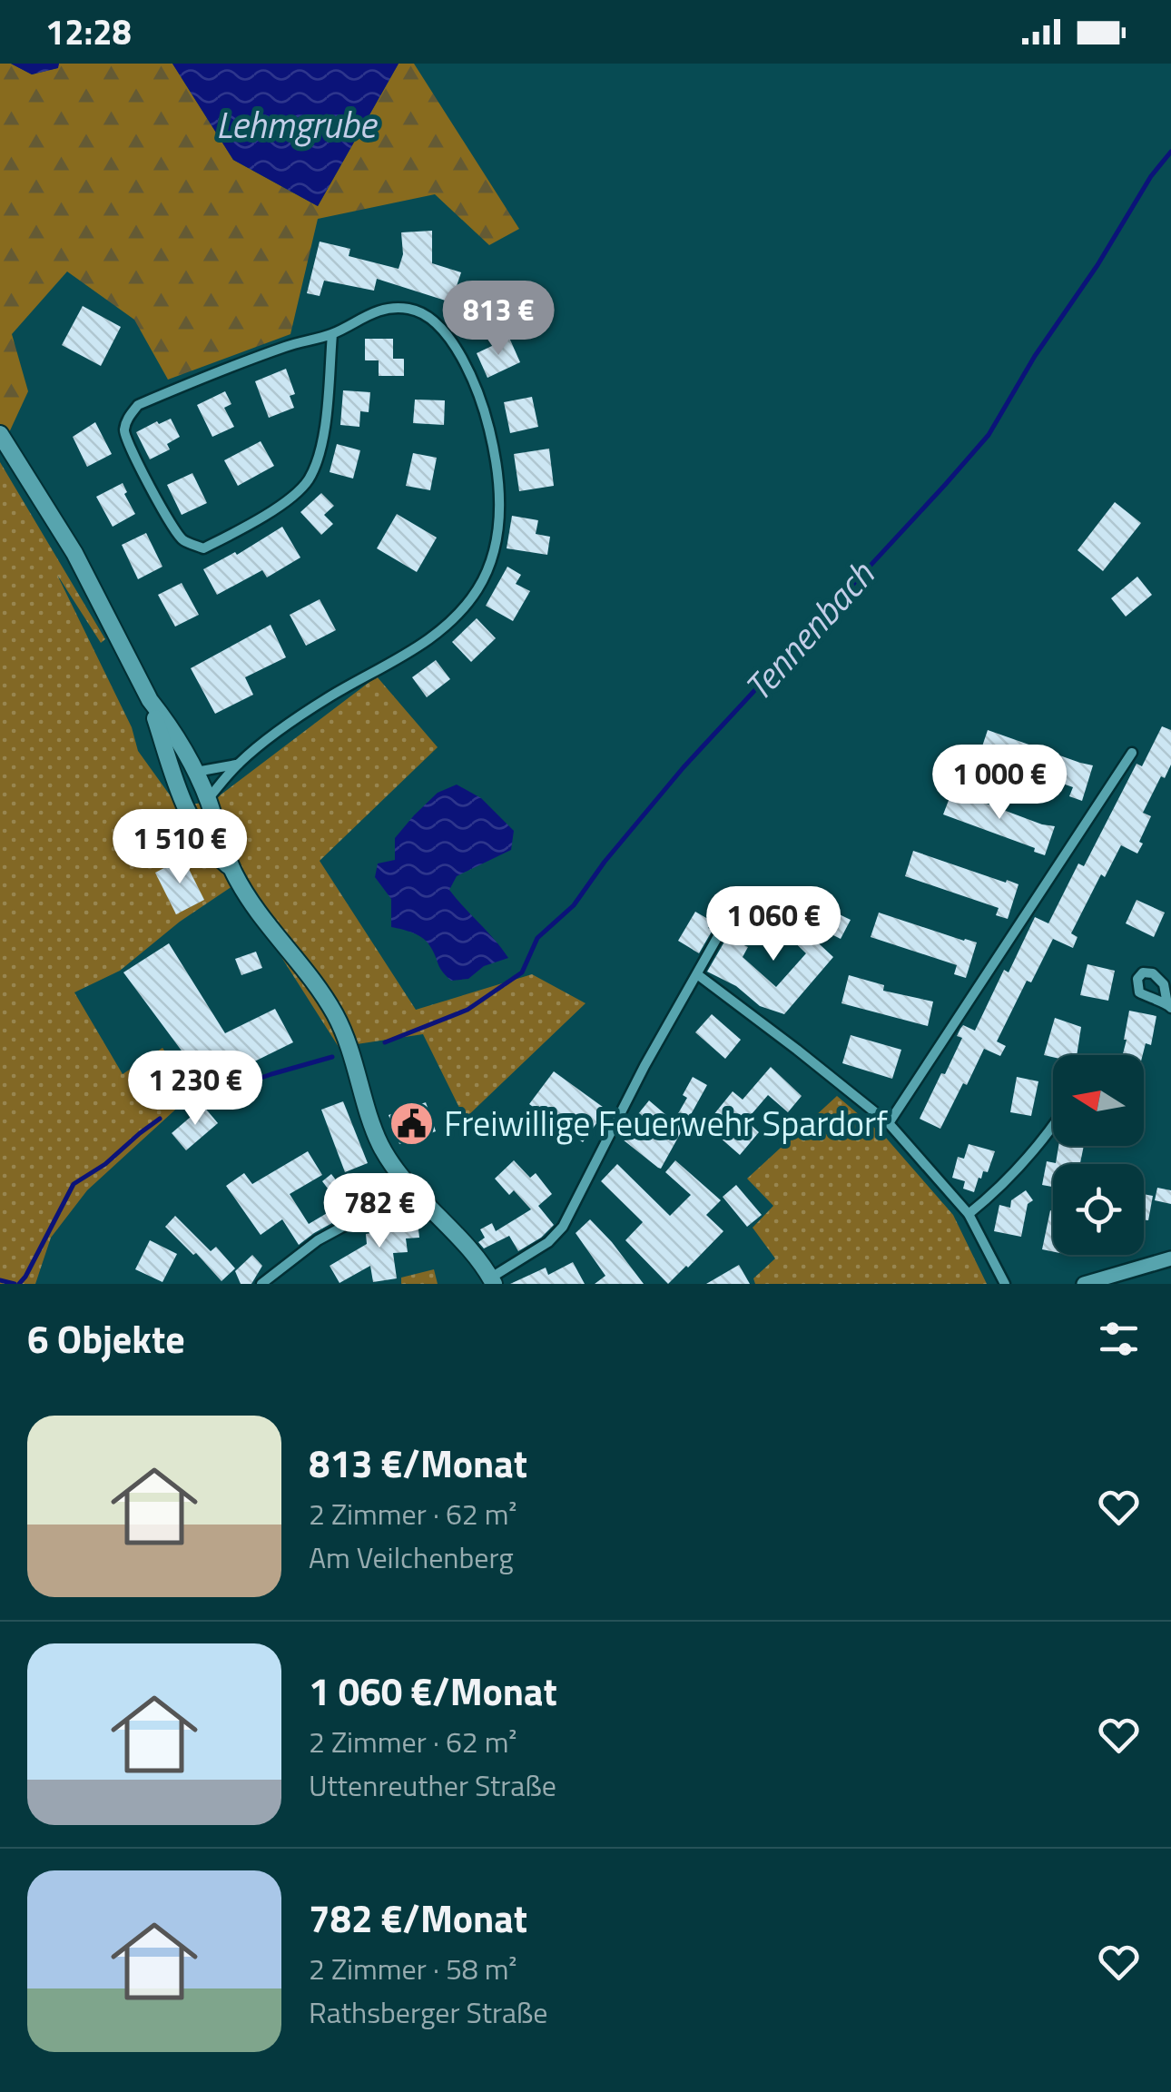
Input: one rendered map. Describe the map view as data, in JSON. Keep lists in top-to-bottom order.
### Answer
{
  "water": ["Lehmgrube", "Tennenbach"],
  "places": {
    "public building": ["Freiwillige Feuerwehr Spardorf"]
  },
  "north": "left",
  "page": {
    "status": "12:28",
    "price": [
      "813 €",
      "1 000 €",
      "1 510 €",
      "1 060 €",
      "1 230 €",
      "782 €"
    ],
    "heading": "6 Objekte",
    "list": [
      {
        "name": "813 €/Monat",
        "note": "2 Zimmer · 62 m² · Am Veilchenberg"
      },
      {
        "name": "1 060 €/Monat",
        "note": "2 Zimmer · 62 m² · Uttenreuther Straße"
      },
      {
        "name": "782 €/Monat",
        "note": "2 Zimmer · 58 m² · Rathsberger Straße"
      }
    ]
  }
}
